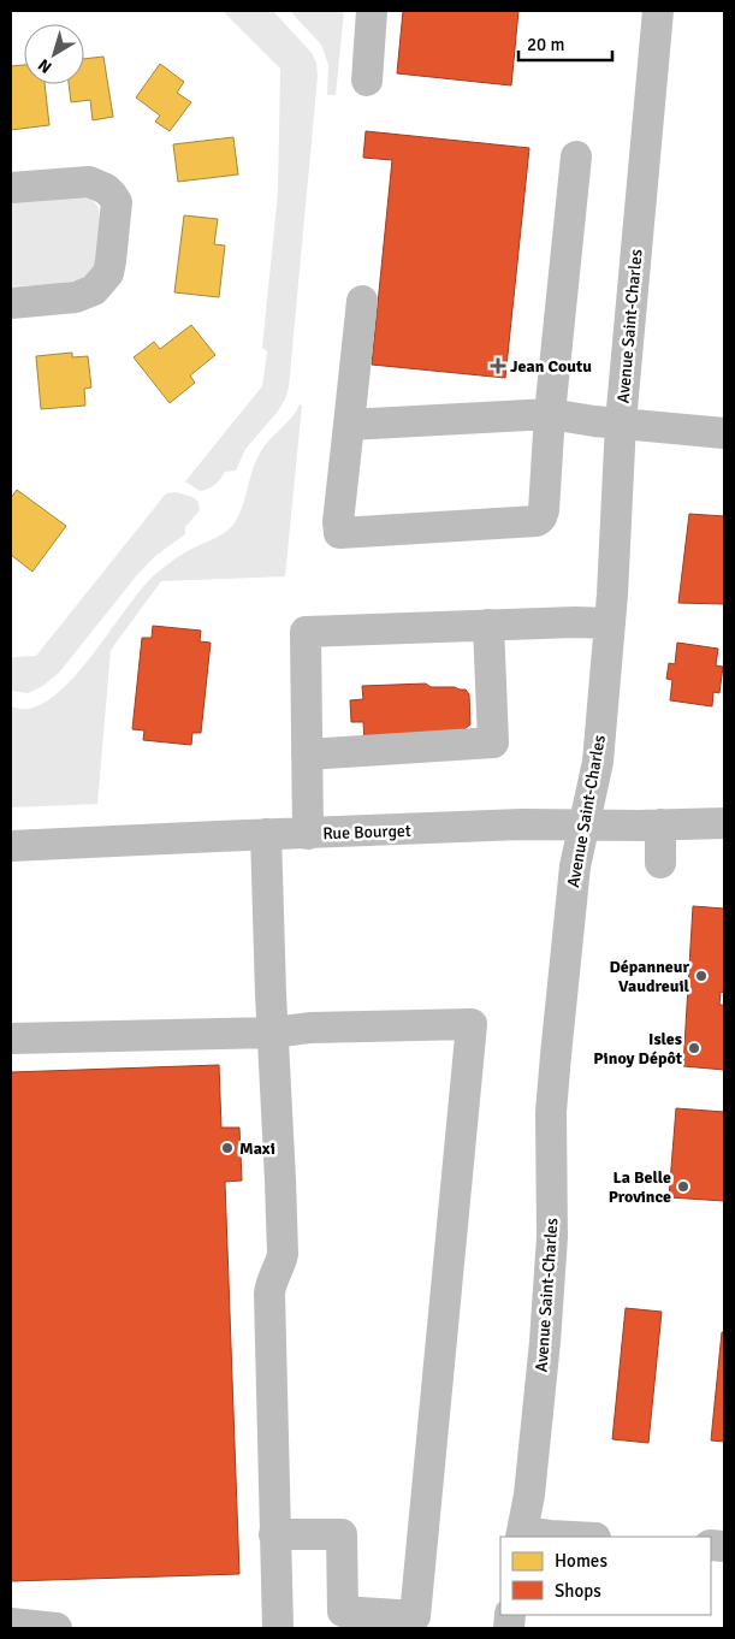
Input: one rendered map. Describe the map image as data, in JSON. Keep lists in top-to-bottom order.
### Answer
{
  "streets": {
    "street": ["Avenue Saint-Charles", "Rue Bourget"]
  },
  "crossings": [
    ["Avenue Saint-Charles", "Rue Bourget"]
  ],
  "places": {
    "health": ["Jean Coutu"],
    "other": [
      "Dépanneur Vaudreuil",
      "Isles Pinoy Dépôt",
      "Maxi",
      "La Belle Province"
    ]
  },
  "legend": ["Homes", "Shops"],
  "scale_bar": "20 m",
  "north": "bottom left"
}
